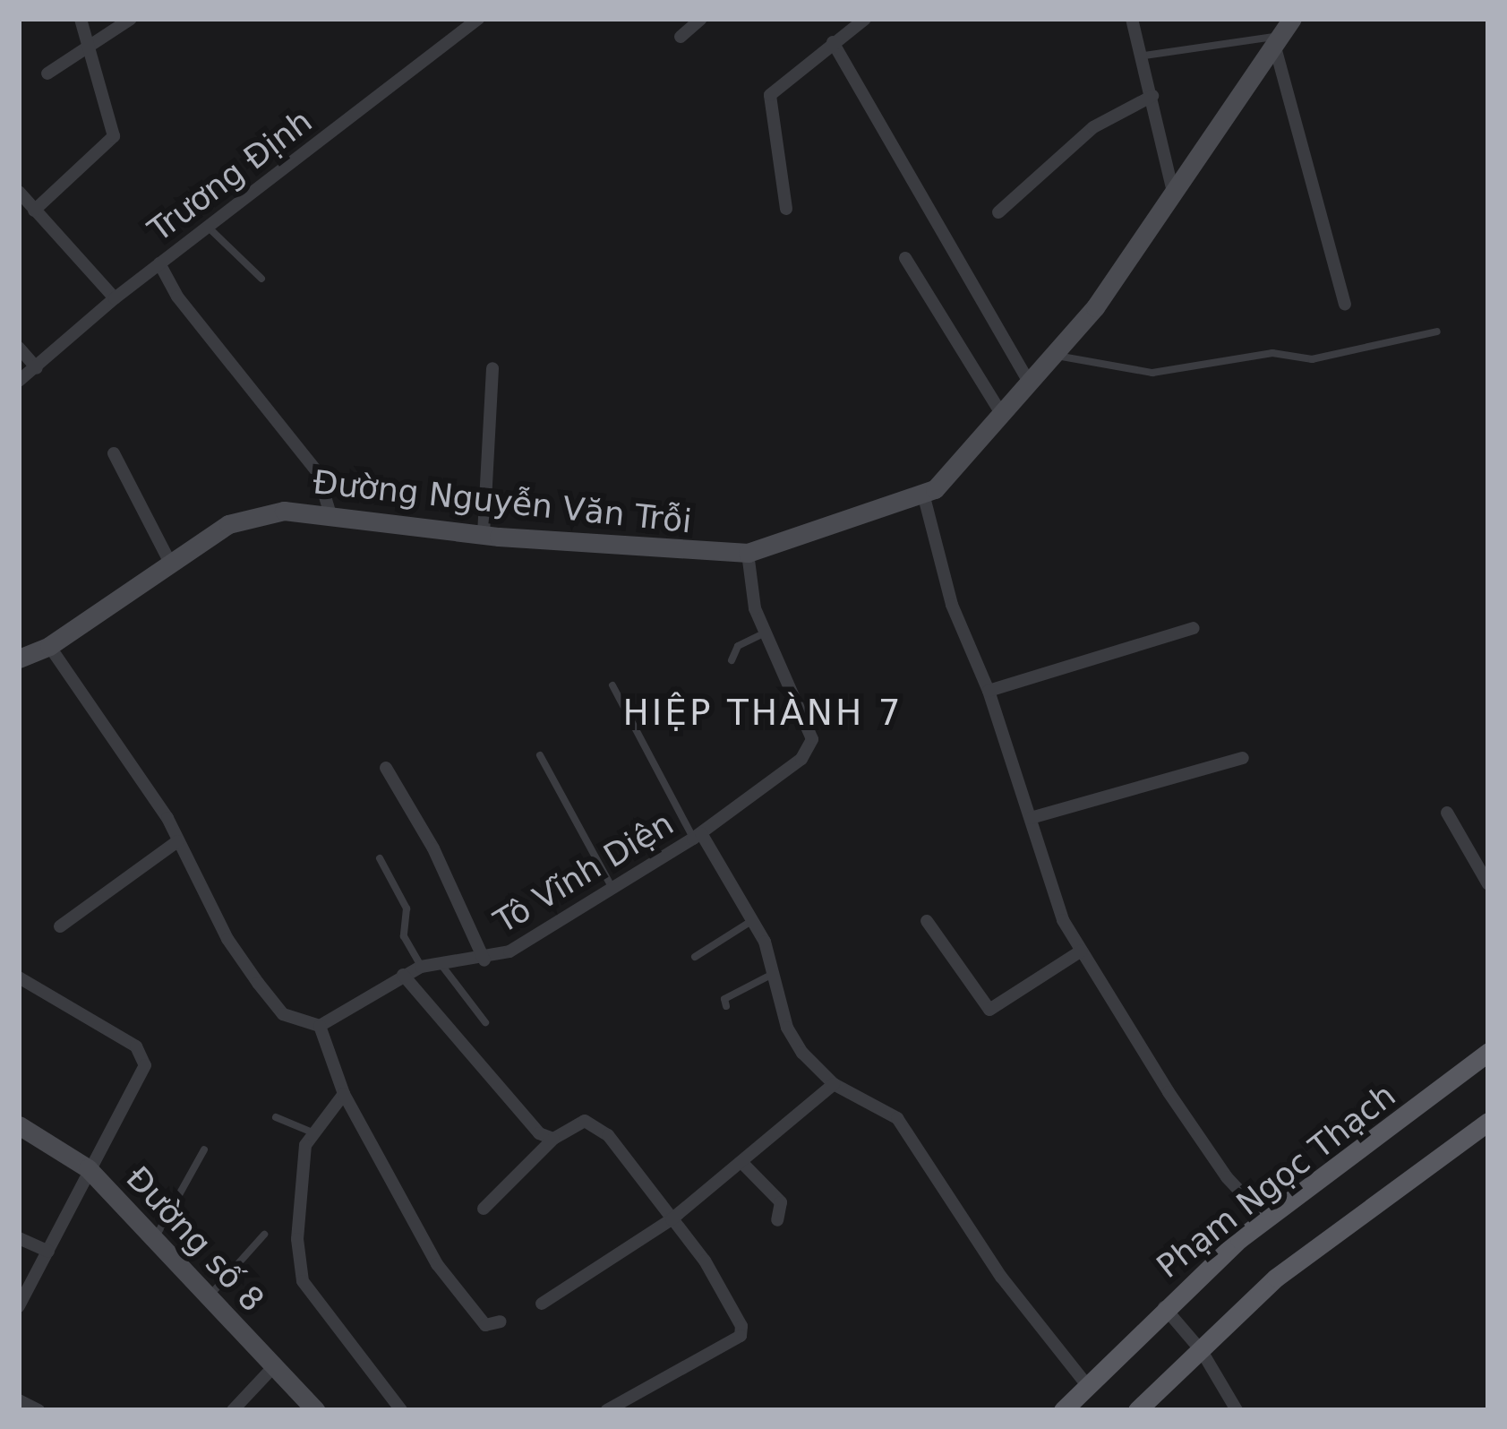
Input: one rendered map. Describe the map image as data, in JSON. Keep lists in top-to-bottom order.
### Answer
{
  "streets": {
    "main road": ["Phạm Ngọc Thạch"],
    "street": [
      "Trương Định",
      "Đường Nguyễn Văn Trỗi",
      "Tô Vĩnh Diện",
      "Đường số 8"
    ]
  },
  "crossings": [
    ["Đường Nguyễn Văn Trỗi", "Tô Vĩnh Diện"]
  ],
  "districts": ["HIỆP THÀNH 7"]
}
